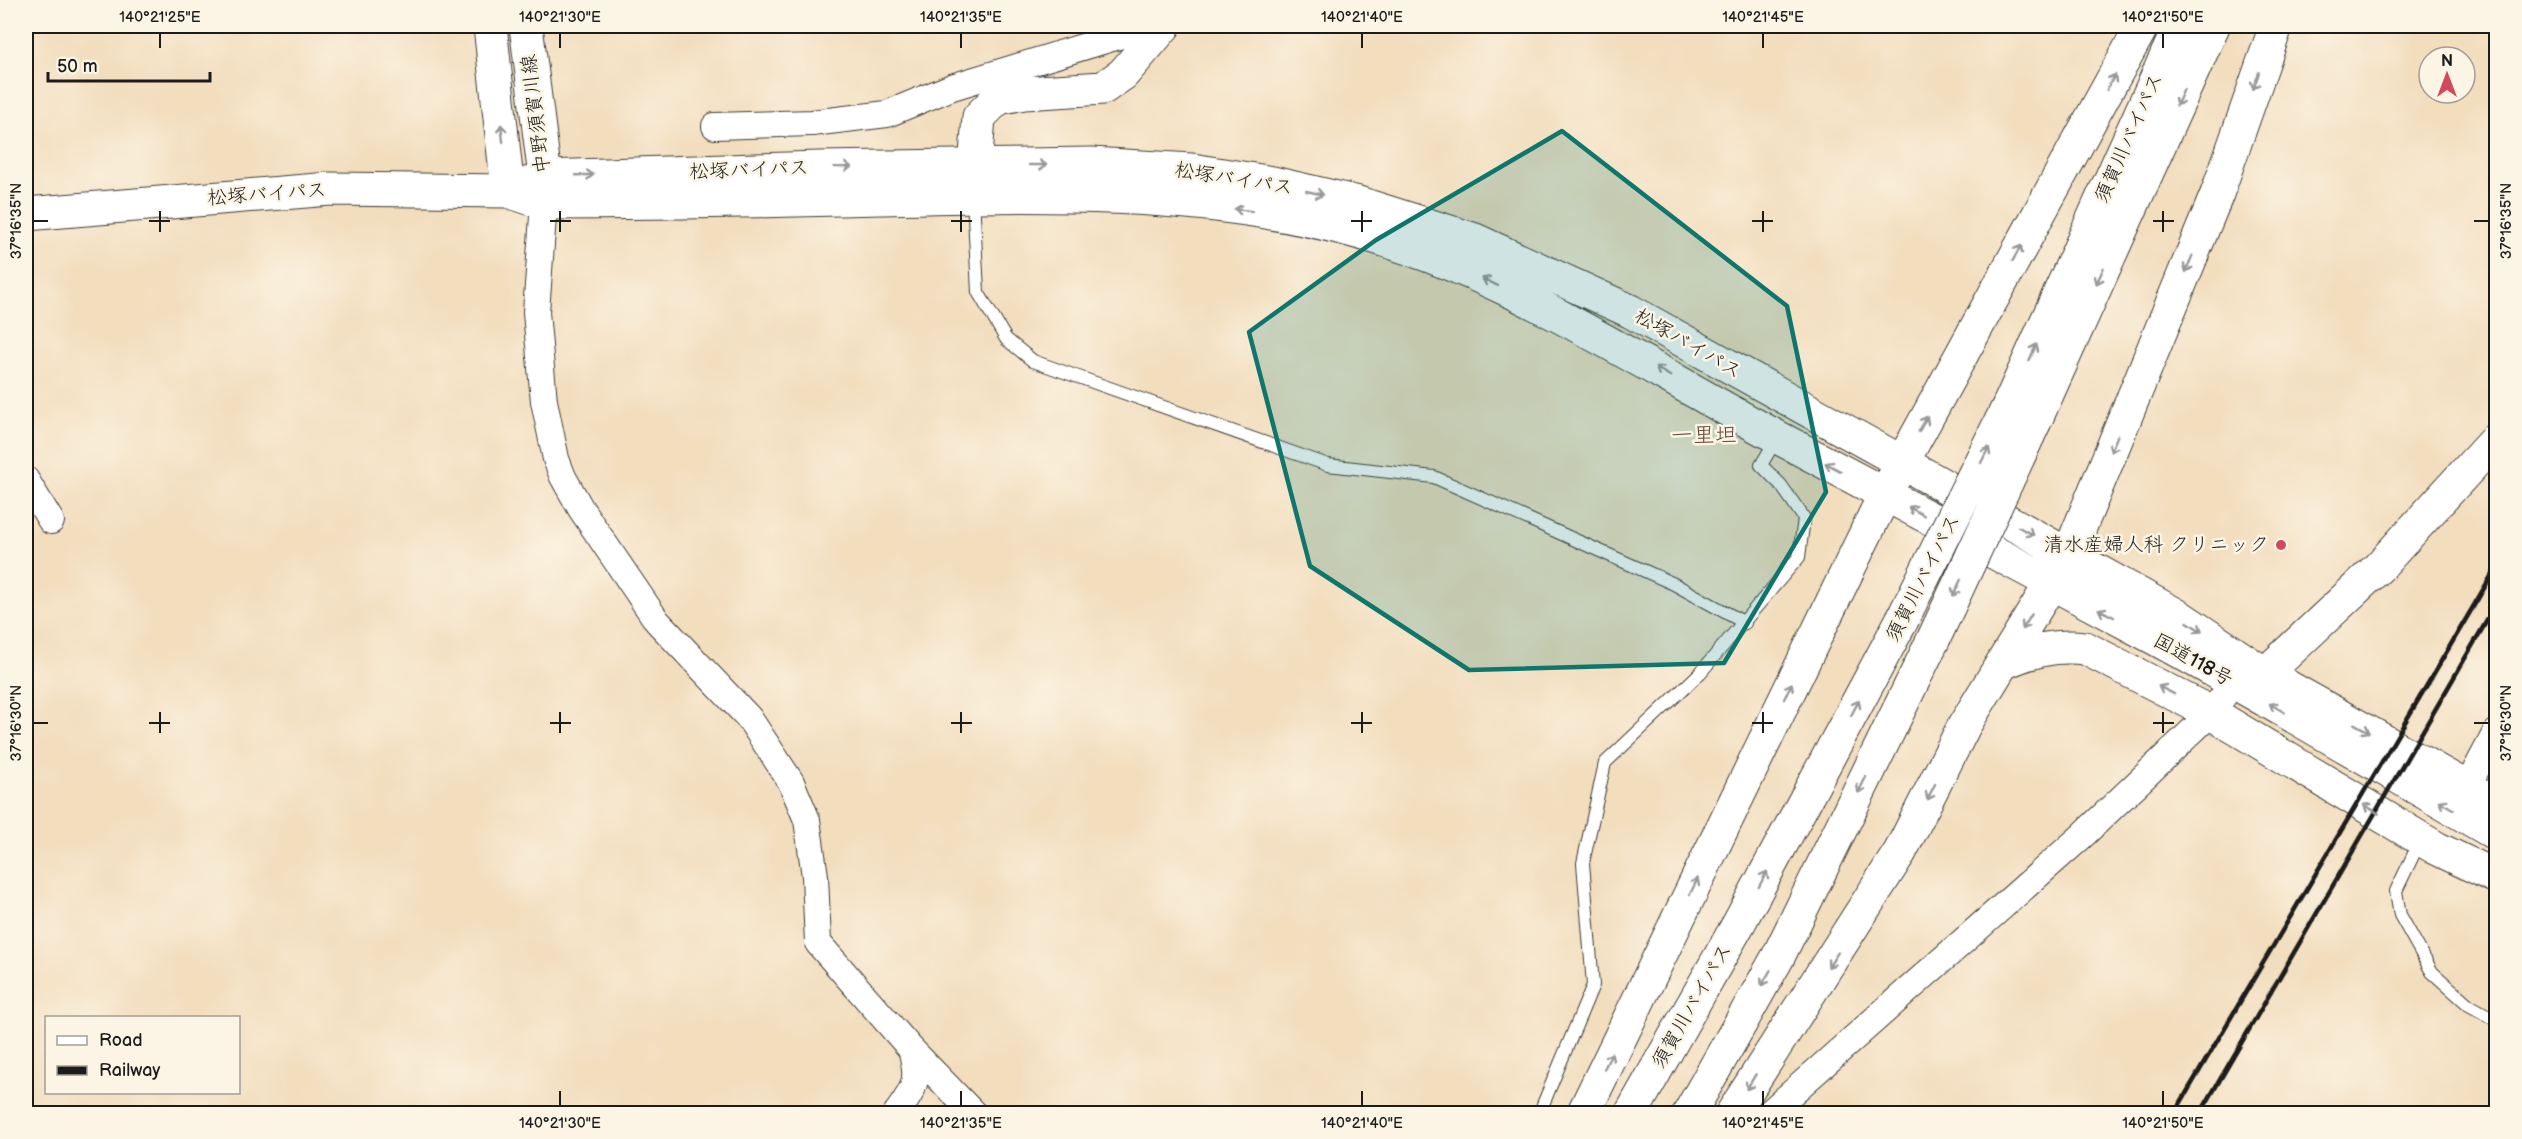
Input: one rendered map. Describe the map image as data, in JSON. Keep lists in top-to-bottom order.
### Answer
{
  "streets": {
    "main road": [
      "中野須賀川線",
      "須賀川バイパス",
      "松塚バイパス",
      "国道118号"
    ]
  },
  "crossings": [
    ["中野須賀川線", "松塚バイパス"],
    ["松塚バイパス", "国道118号"]
  ],
  "districts": ["一里坦"],
  "places": ["清水産婦人科 クリニック"],
  "legend": ["Road", "Railway"],
  "scale_bar": "50 m",
  "north": "top",
  "coordinates": [
    "140°21'25\"E",
    "140°21'30\"E",
    "140°21'35\"E",
    "140°21'40\"E",
    "140°21'45\"E",
    "140°21'50\"E",
    "37°16'35\"N",
    "37°16'30\"N"
  ]
}
